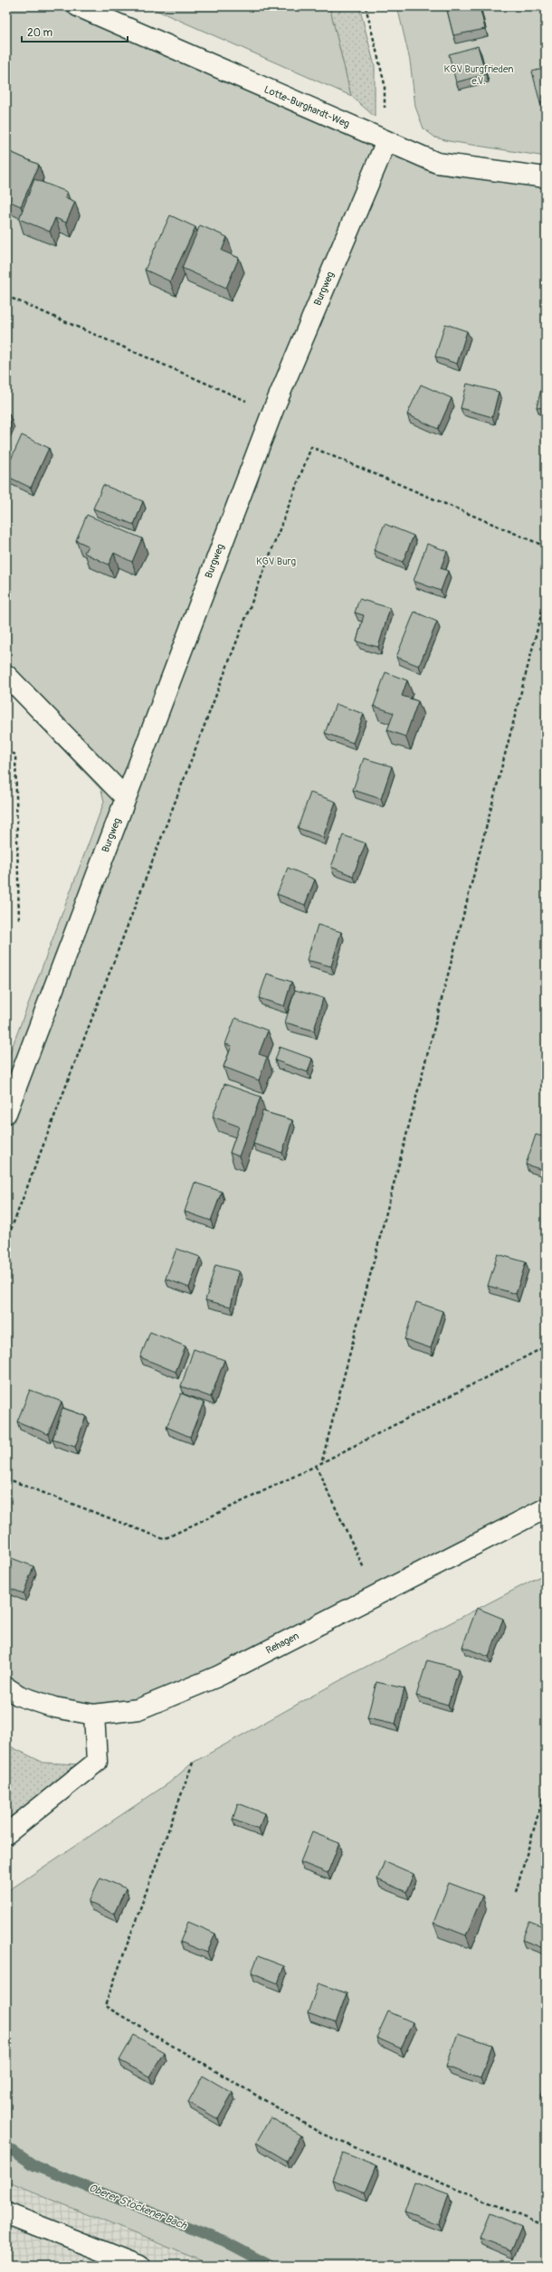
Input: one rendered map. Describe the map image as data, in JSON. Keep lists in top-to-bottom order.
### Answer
{
  "streets": {
    "street": ["Lotte-Burghardt-Weg", "Burgweg", "Rehagen"]
  },
  "crossings": [
    ["Lotte-Burghardt-Weg", "Burgweg"]
  ],
  "water": ["Oberer Stöckener Bach"],
  "parks": ["KGV Burgfrieden e.V.", "KGV Burg"],
  "scale_bar": "20 m"
}
